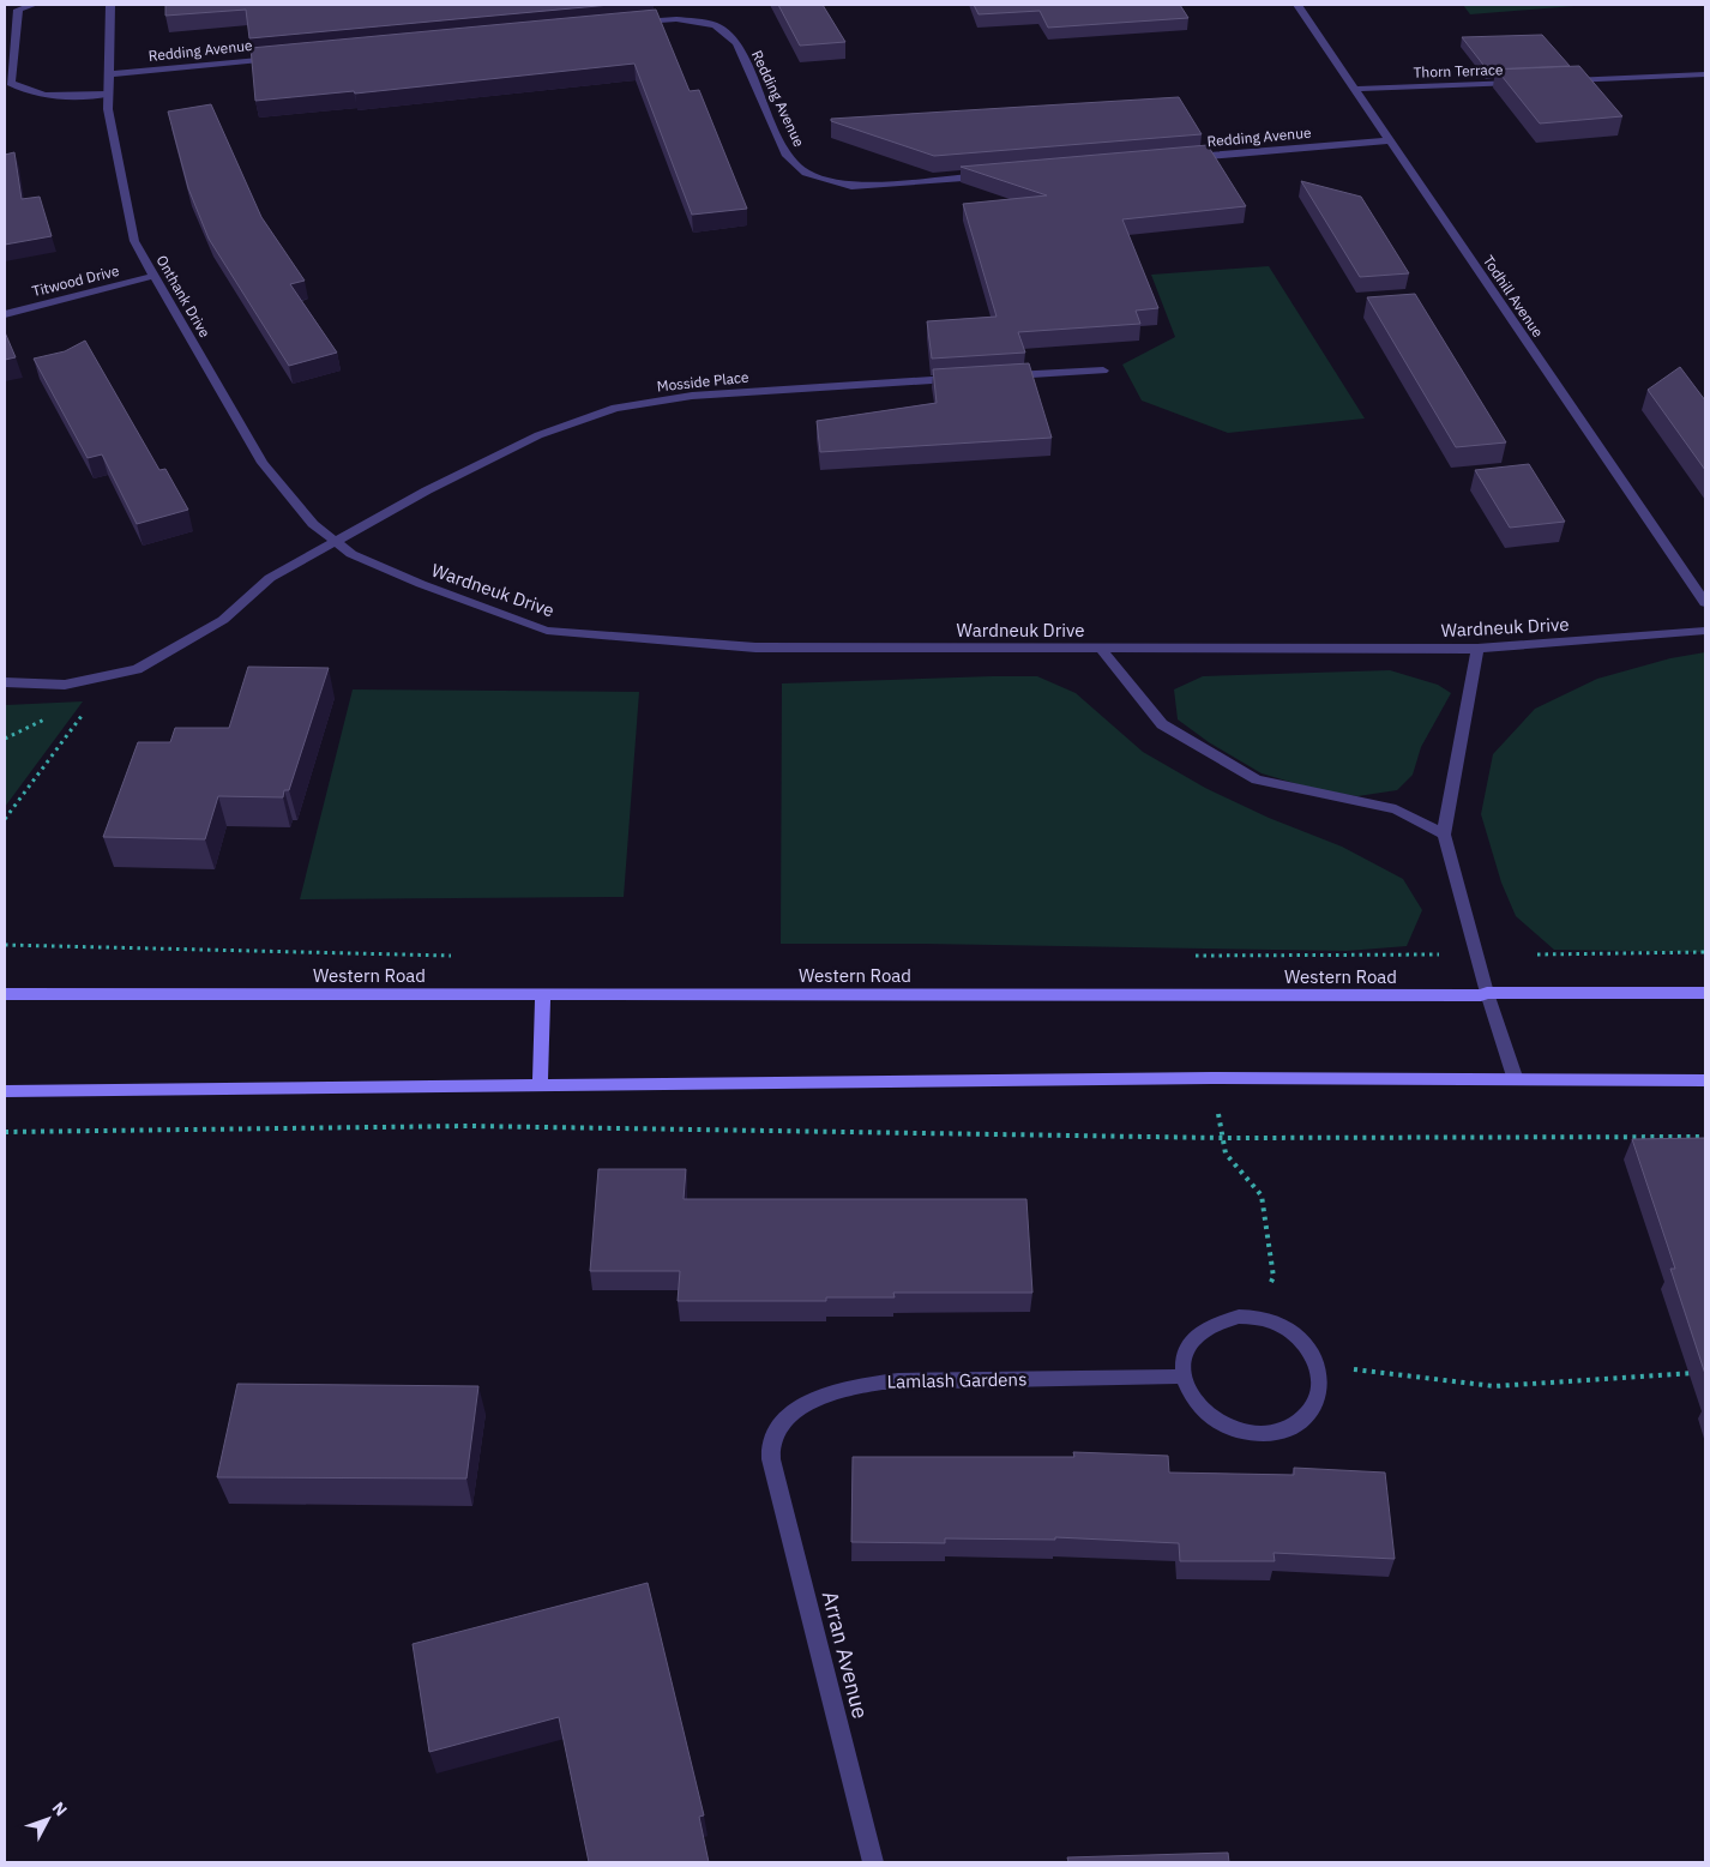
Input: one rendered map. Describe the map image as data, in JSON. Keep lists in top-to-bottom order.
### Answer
{
  "streets": {
    "main road": ["Western Road"],
    "street": [
      "Redding Avenue",
      "Thorn Terrace",
      "Titwood Drive",
      "Onthank Drive",
      "Todhill Avenue",
      "Mosside Place",
      "Wardneuk Drive",
      "Lamlash Gardens",
      "Arran Avenue"
    ]
  },
  "crossings": [
    ["Redding Avenue", "Onthank Drive"],
    ["Redding Avenue", "Todhill Avenue"],
    ["Thorn Terrace", "Todhill Avenue"],
    ["Titwood Drive", "Onthank Drive"],
    ["Onthank Drive", "Mosside Place"],
    ["Onthank Drive", "Wardneuk Drive"],
    ["Lamlash Gardens", "Arran Avenue"]
  ],
  "north": "top right"
}
